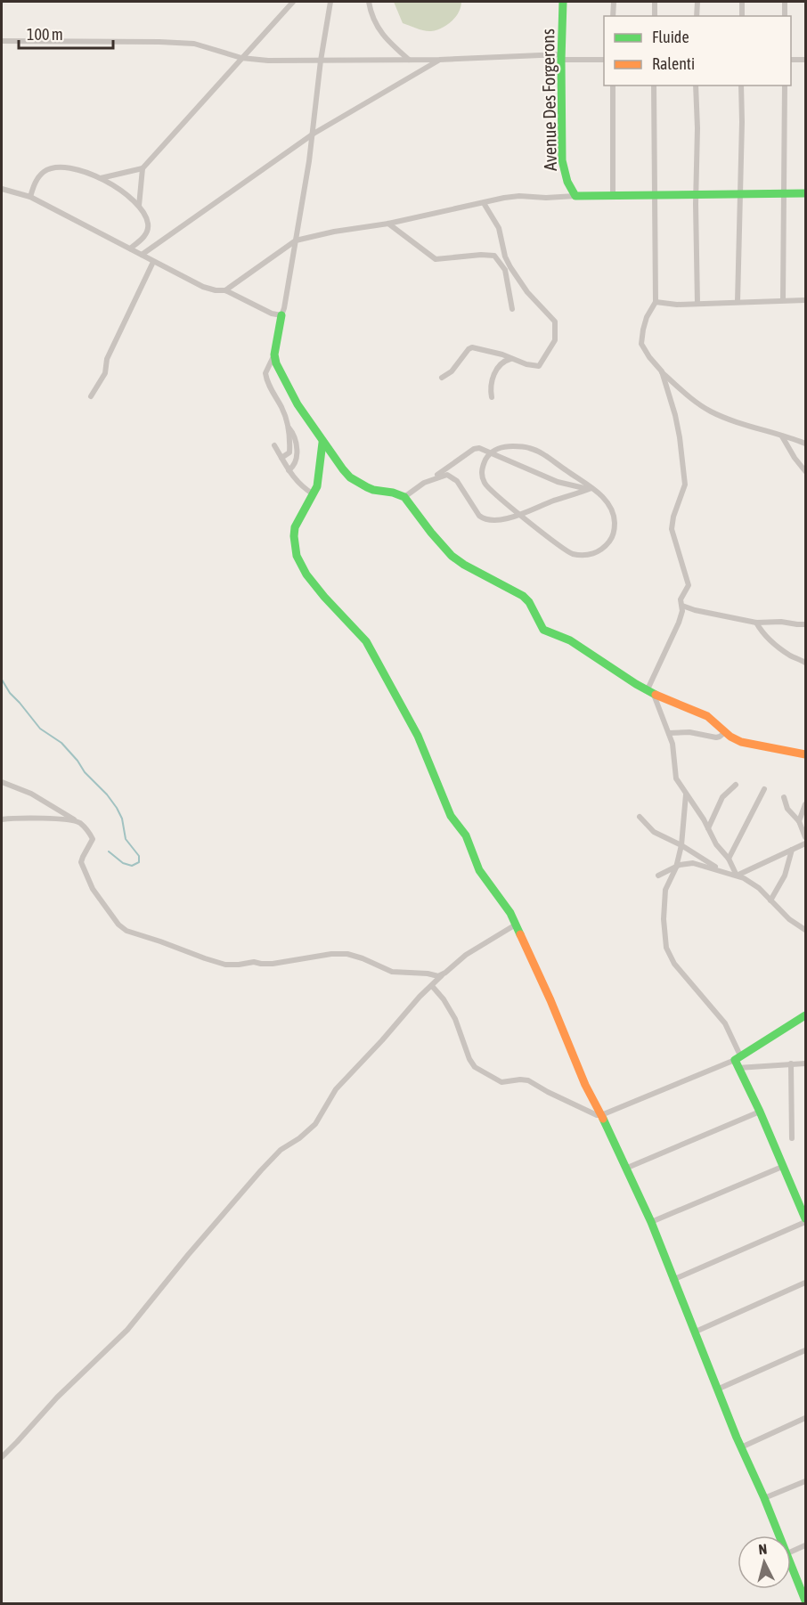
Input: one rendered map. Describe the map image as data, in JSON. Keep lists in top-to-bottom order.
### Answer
{
  "streets": {
    "street": ["Avenue Des Forgerons"]
  },
  "legend": ["Fluide", "Ralenti"],
  "scale_bar": "100 m",
  "north": "top"
}
